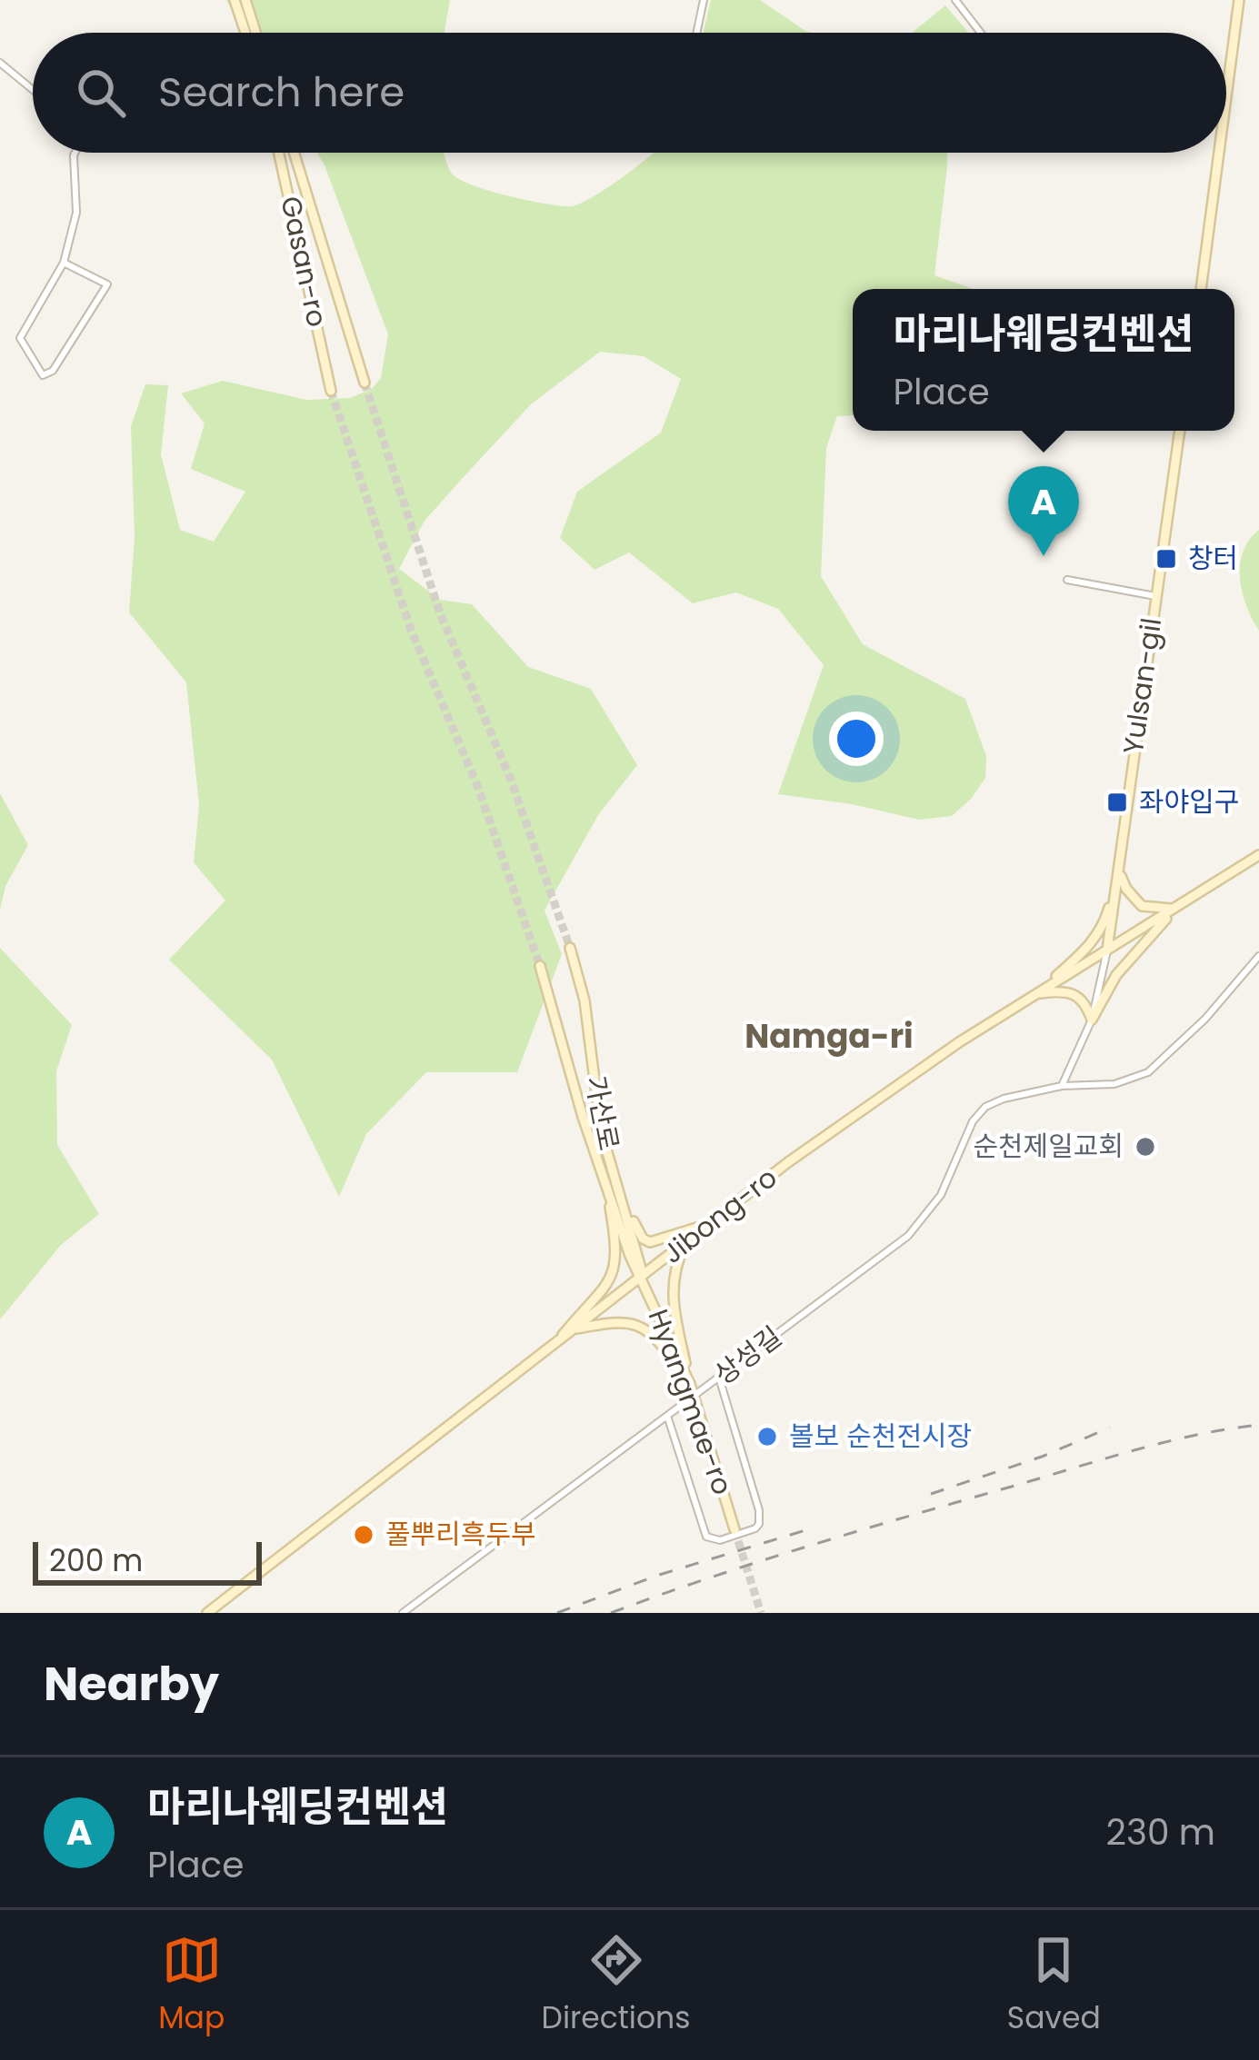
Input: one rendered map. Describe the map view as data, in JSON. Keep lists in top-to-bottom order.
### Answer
{
  "streets": {
    "main road": [
      "Gasan-ro",
      "Yulsan-gil",
      "가산로",
      "Jibong-ro",
      "Hyangmae-ro"
    ],
    "street": ["상성길"]
  },
  "crossings": [
    ["Yulsan-gil", "Jibong-ro"],
    ["Jibong-ro", "Hyangmae-ro"],
    ["상성길", "Hyangmae-ro"]
  ],
  "districts": ["Namga-ri"],
  "places": {
    "transit": ["창터", "좌야입구"],
    "other": ["순천제일교회", "볼보 순천전시장", "풀뿌리흑두부"]
  },
  "scale_bar": "200 m",
  "page": {
    "search": "Search here",
    "popup": ["마리나웨딩컨벤션", "Place"],
    "pins": "A",
    "scale": "200 m",
    "heading": "Nearby",
    "list": [
      {
        "mark": "A",
        "name": "마리나웨딩컨벤션",
        "note": "Place",
        "value": "230 m"
      }
    ],
    "nav": ["Map", "Directions", "Saved"]
  }
}
